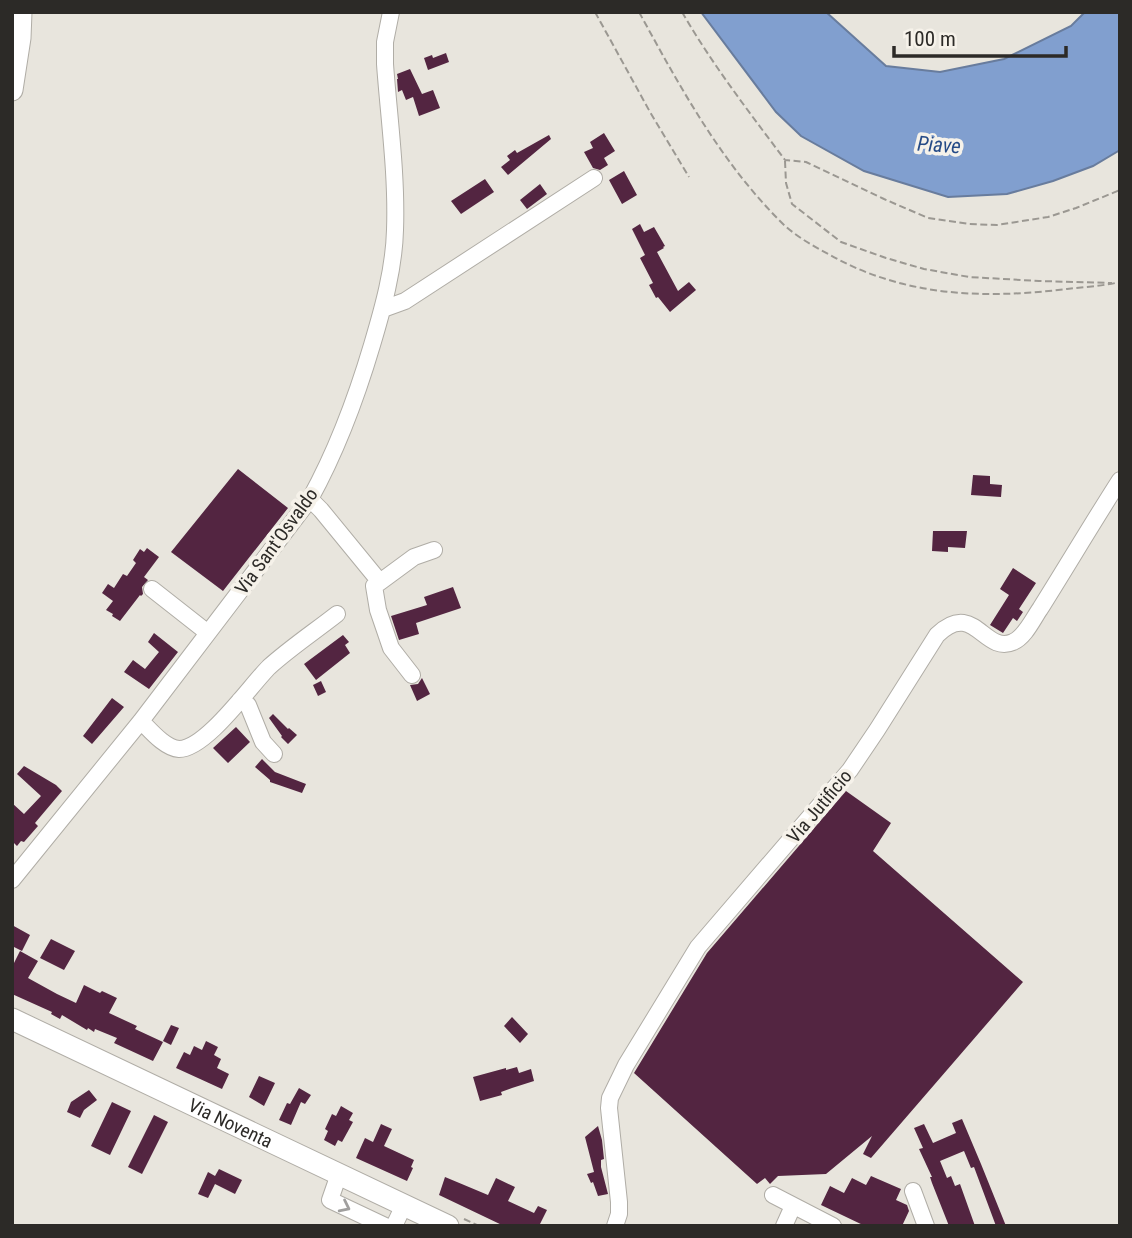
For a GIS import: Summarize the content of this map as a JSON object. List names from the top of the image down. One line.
{"streets":{"main road":["Via Noventa"],"street":["Via Sant'Osvaldo","Via Jutificio"]},"water":["Piave"],"scale_bar":"100 m"}
